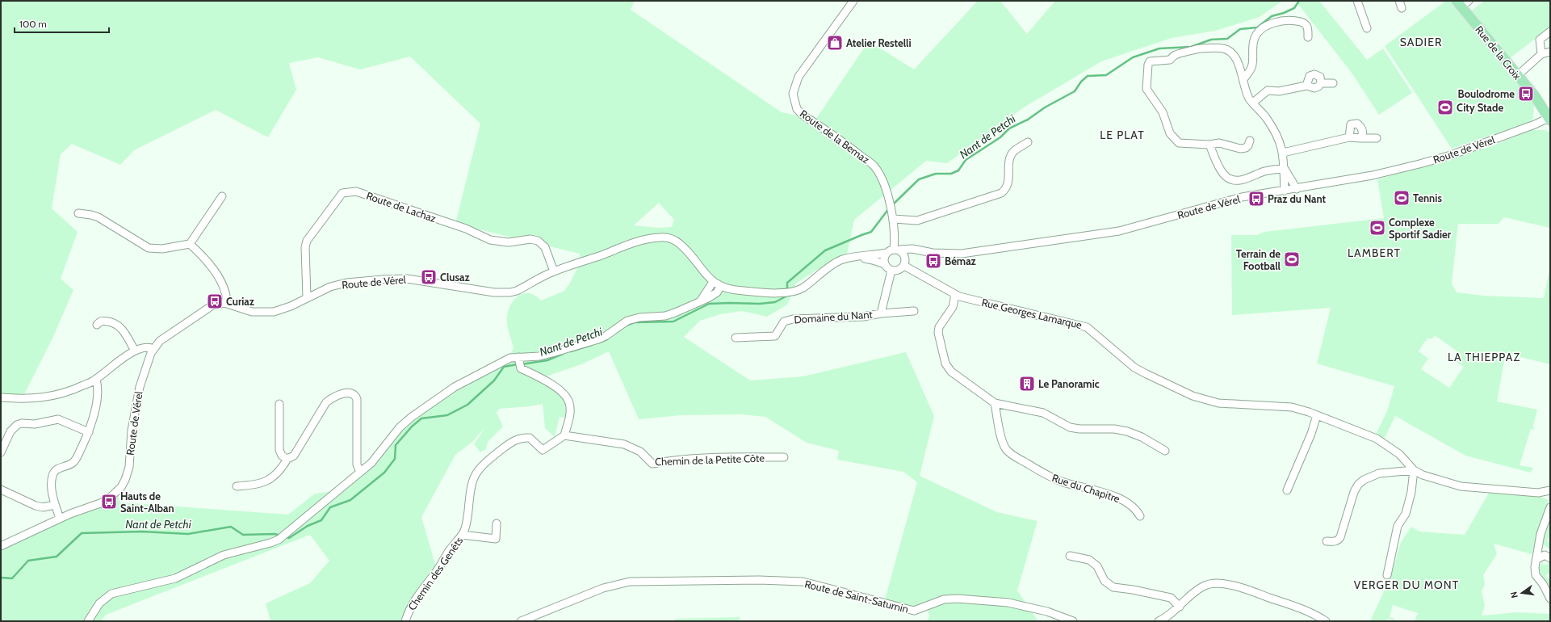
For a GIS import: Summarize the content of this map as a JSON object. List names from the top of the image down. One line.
{"streets":{"main road":["Rue de la Croix"],"street":["Route de la Bemaz","Route de Vérel","Route de Lachaz","Rue Georges Lamarque","Domaine du Nant","Chemin de la Petite Côte","Rue du Chapitre","Chemin des Genêts","Route de Saint-Saturnin"]},"crossings":[["Rue de la Croix","Route de Vérel"],["Route de la Bemaz","Route de Vérel"],["Route de la Bemaz","Rue Georges Lamarque"],["Route de la Bemaz","Domaine du Nant"],["Route de Vérel","Route de Lachaz"],["Route de Vérel","Rue Georges Lamarque"],["Route de Vérel","Domaine du Nant"],["Rue Georges Lamarque","Domaine du Nant"],["Chemin de la Petite Côte","Chemin des Genêts"]],"districts":["SADIER","LE PLAT","LAMBERT","LA THIEPPAZ","VERGER DU MONT"],"water":["Nant de Petchi"],"places":{"shop":["Atelier Restelli"],"bus stop":["Boulodrome","Praz du Nant","Bémaz","Clusaz","Curiaz","Hauts de Saint-Alban"],"sports":["City Stade","Tennis","Complexe Sportif Sadier","Terrain de Football"],"building":["Le Panoramic"]},"scale_bar":"100 m","north":"left"}
